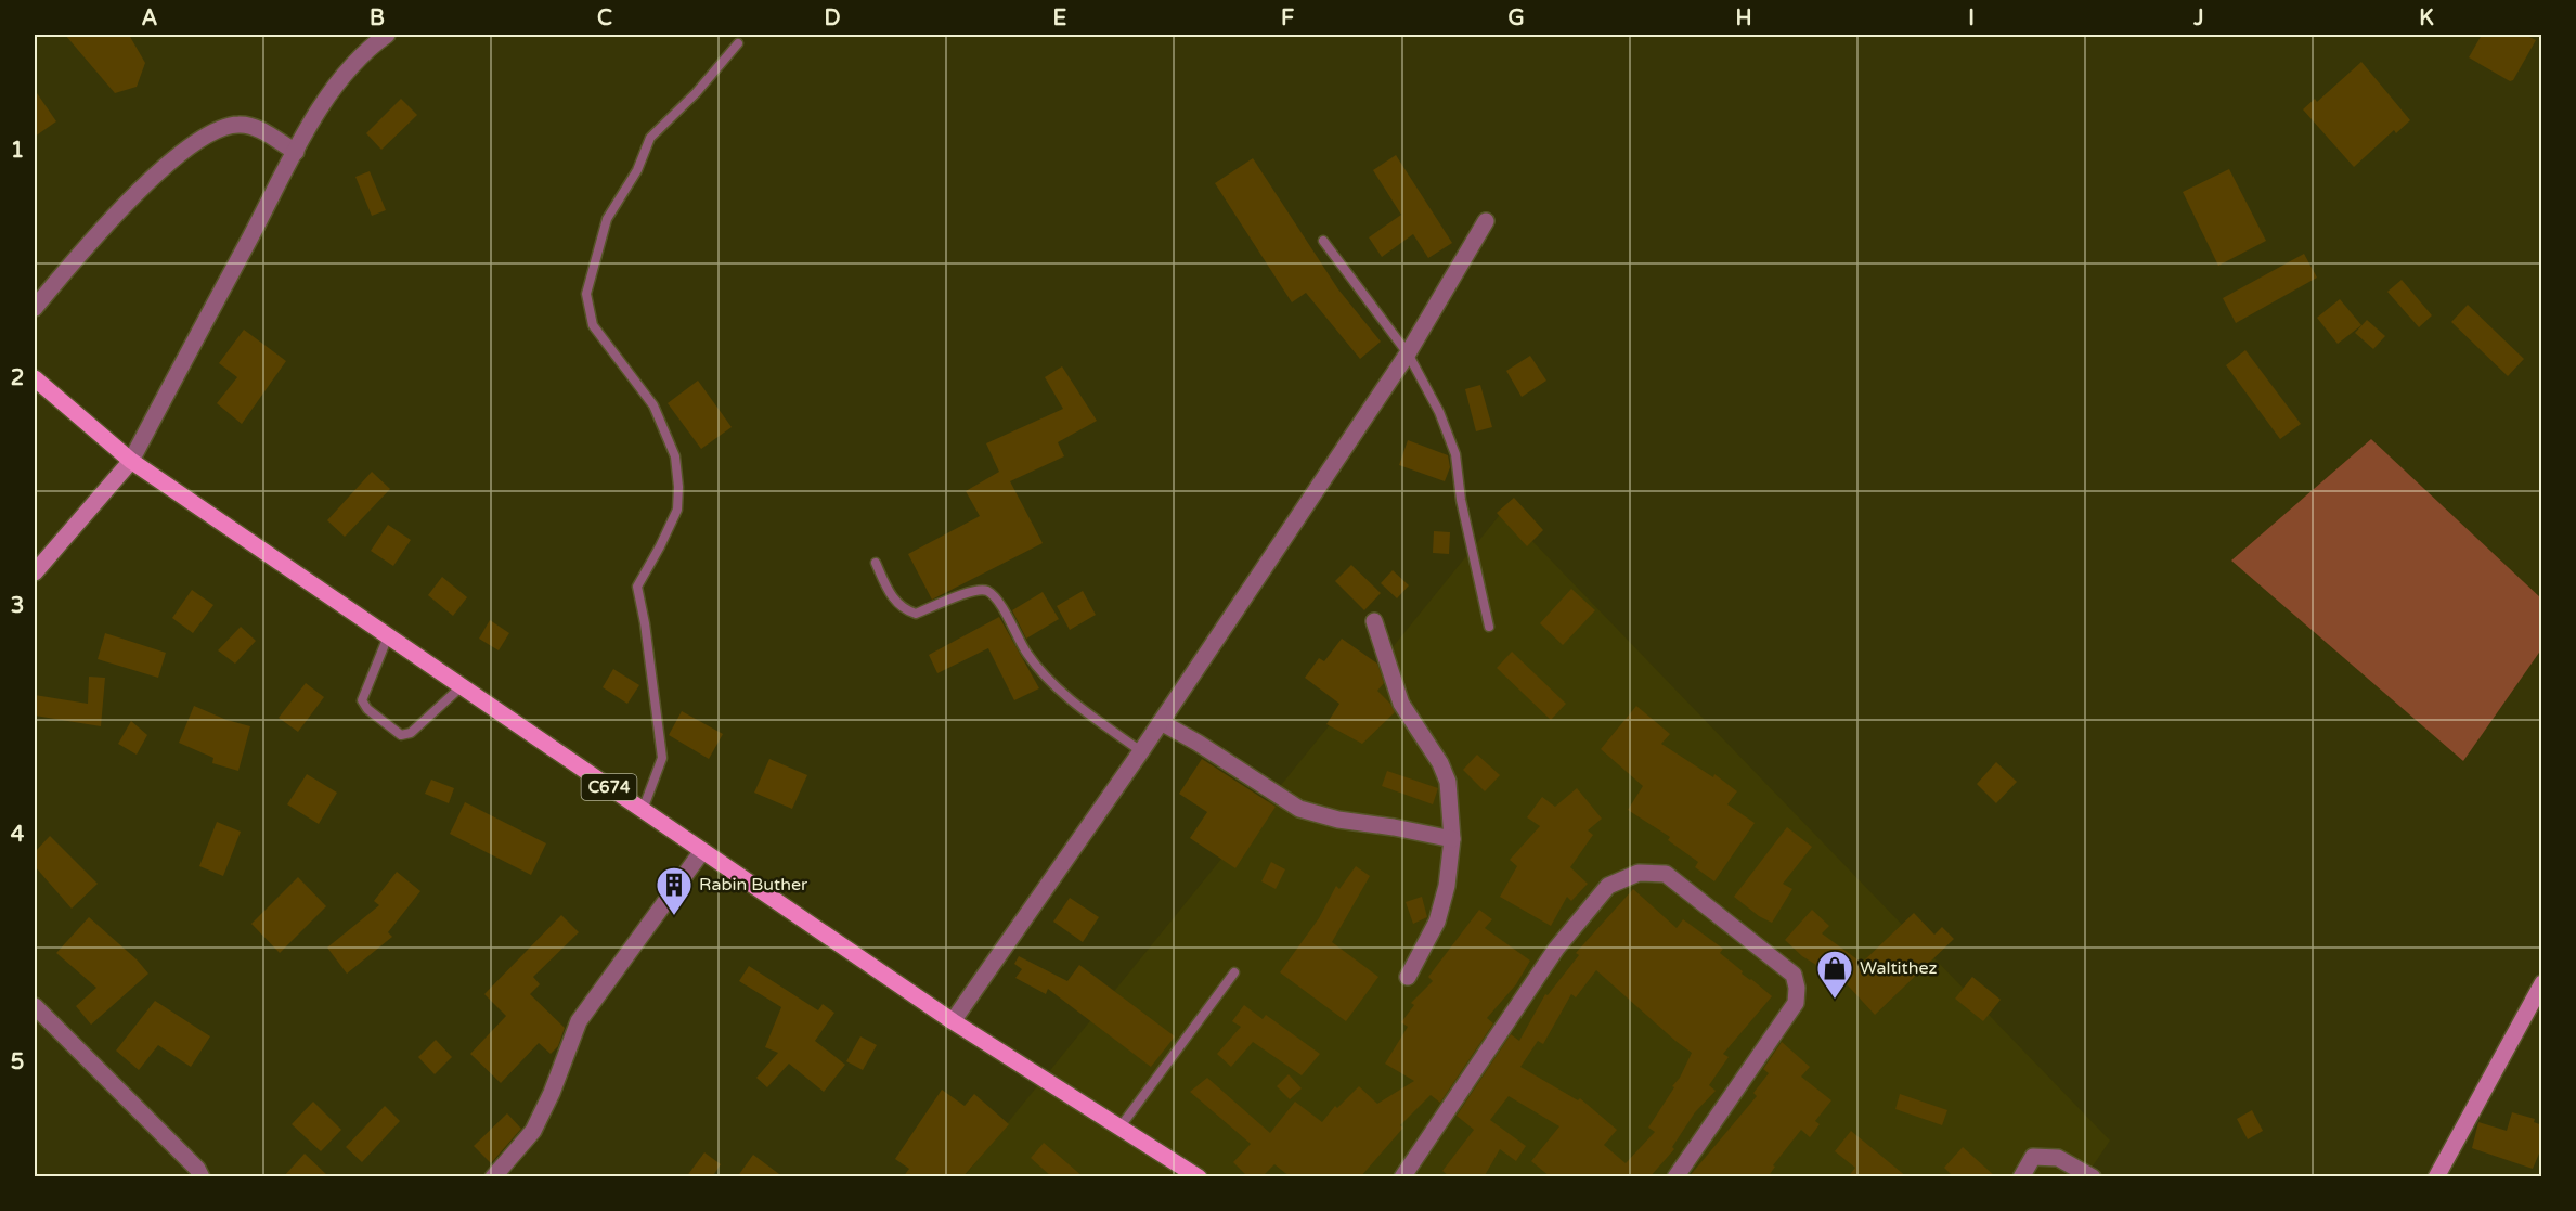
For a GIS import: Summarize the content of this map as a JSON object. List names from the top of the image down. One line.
{"streets":{"main road":["C674"]},"places":{"building":["Rabin Buther"],"shop":["Waltithez"]},"grid":{"columns":["A","B","C","D","E","F","G","H","I","J","K"],"rows":["1","2","3","4","5"]}}
